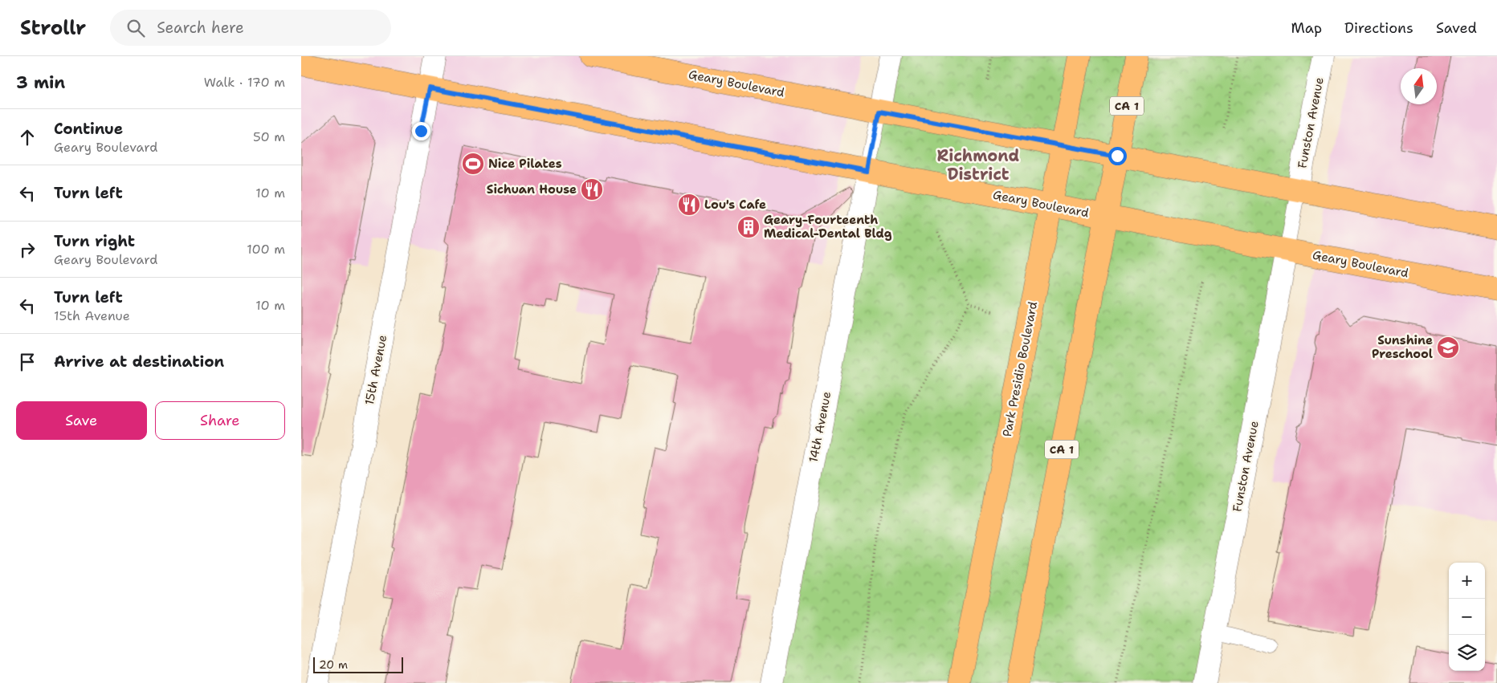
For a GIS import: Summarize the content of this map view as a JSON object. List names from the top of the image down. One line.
{"streets":{"main road":["Geary Boulevard","CA 1","Park Presidio Boulevard"],"street":["Funston Avenue","15th Avenue","14th Avenue"]},"crossings":[["Geary Boulevard","CA 1"],["Geary Boulevard","Funston Avenue"],["Geary Boulevard","Park Presidio Boulevard"],["Geary Boulevard","15th Avenue"],["Geary Boulevard","14th Avenue"]],"districts":["Richmond District"],"places":{"sports":["Nice Pilates"],"restaurant":["Sichuan House","Lou's Cafe"],"building":["Geary-Fourteenth Medical-Dental Bldg"],"school or university":["Sunshine Preschool"]},"scale_bar":"20 m","north":"top","page":{"header":"Strollr","search":"Search here","nav":["Map","Directions","Saved"],"heading":["3 min","Walk · 170 m"],"list":[["Continue","Geary Boulevard","50 m"],["Turn left","10 m"],["Turn right","Geary Boulevard","100 m"],["Turn left","15th Avenue","10 m"],"Arrive at destination"],"buttons":["Save","Share"],"map_buttons":["+","−"],"scale":"20 m"}}
